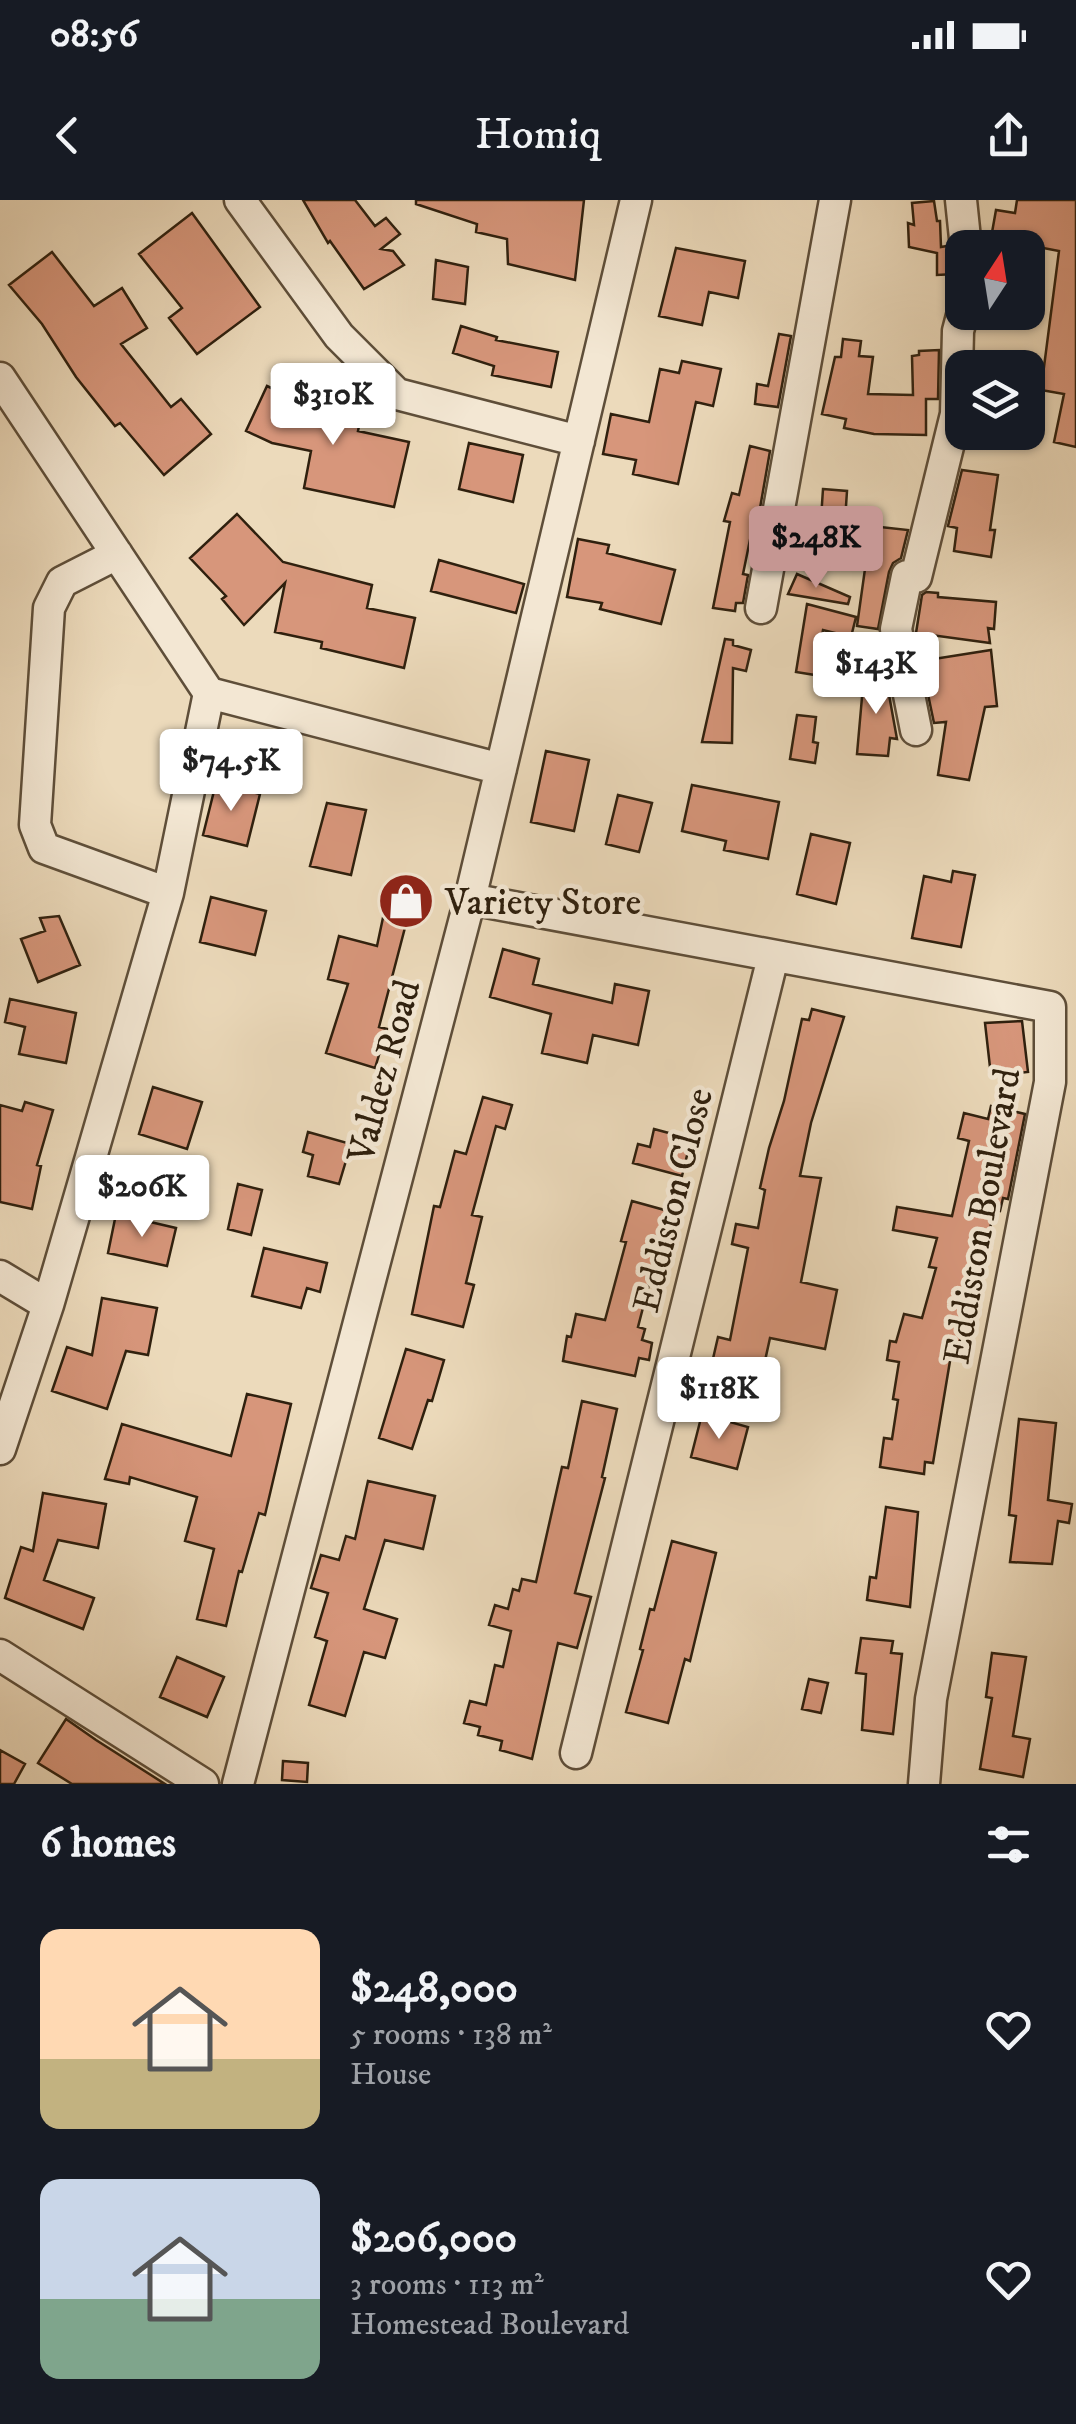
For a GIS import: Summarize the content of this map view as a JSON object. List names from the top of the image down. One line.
{"streets":{"street":["Valdez Road","Eddiston Close","Eddiston Boulevard"]},"crossings":[["Valdez Road","Eddiston Boulevard"],["Eddiston Close","Eddiston Boulevard"]],"places":{"shop":["Variety Store"]},"north":"top","page":{"status":"08:56","header":"Homiq","price":["$310K","$248K","$143K","$74.5K","$206K","$118K"],"heading":"6 homes","list":[{"name":"$248,000","note":"5 rooms · 138 m² · House"},{"name":"$206,000","note":"3 rooms · 113 m² · Homestead Boulevard"}]}}
